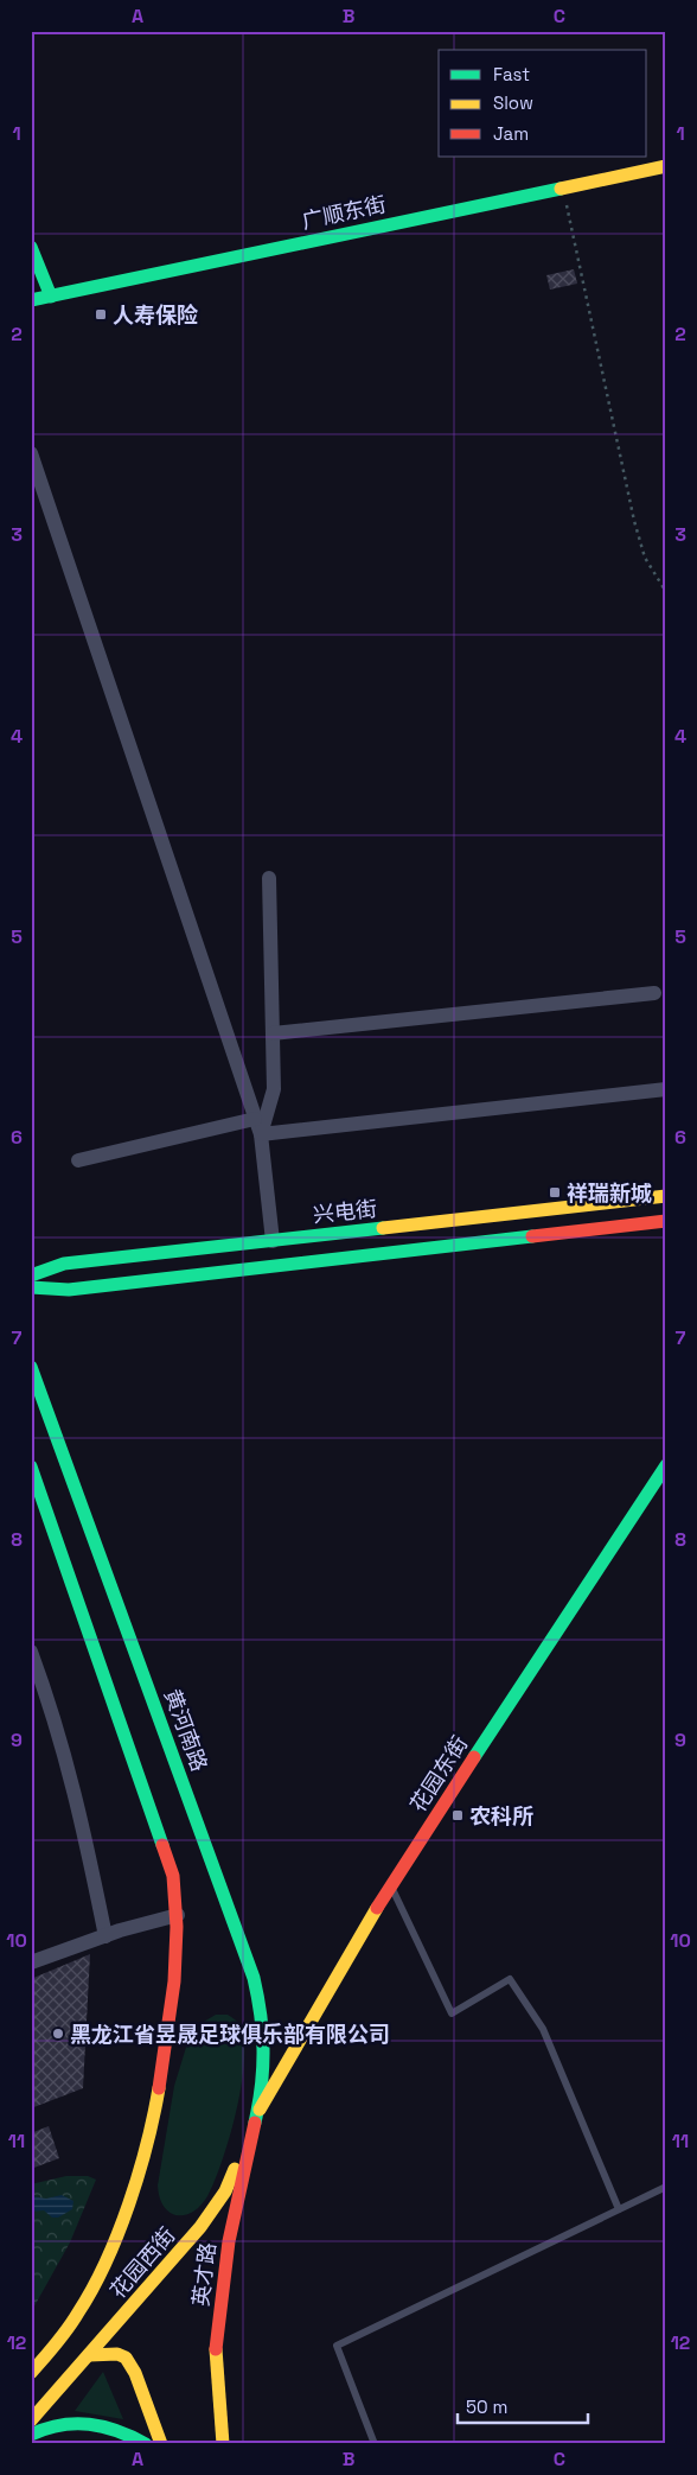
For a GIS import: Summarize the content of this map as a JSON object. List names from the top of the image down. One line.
{"streets":{"main road":["广顺东街","兴电街","黄河南路","花园东街","花园西街","英才路"]},"crossings":[["黄河南路","花园东街"],["黄河南路","花园西街"],["黄河南路","英才路"],["花园东街","花园西街"],["花园东街","英才路"],["花园西街","英才路"]],"places":{"transit":["人寿保险","祥瑞新城","农科所"],"other":["黑龙江省昱晟足球俱乐部有限公司"]},"legend":["Fast","Slow","Jam"],"scale_bar":"50 m","grid":{"columns":["A","B","C"],"rows":["1","2","3","4","5","6","7","8","9","10","11","12"]}}
